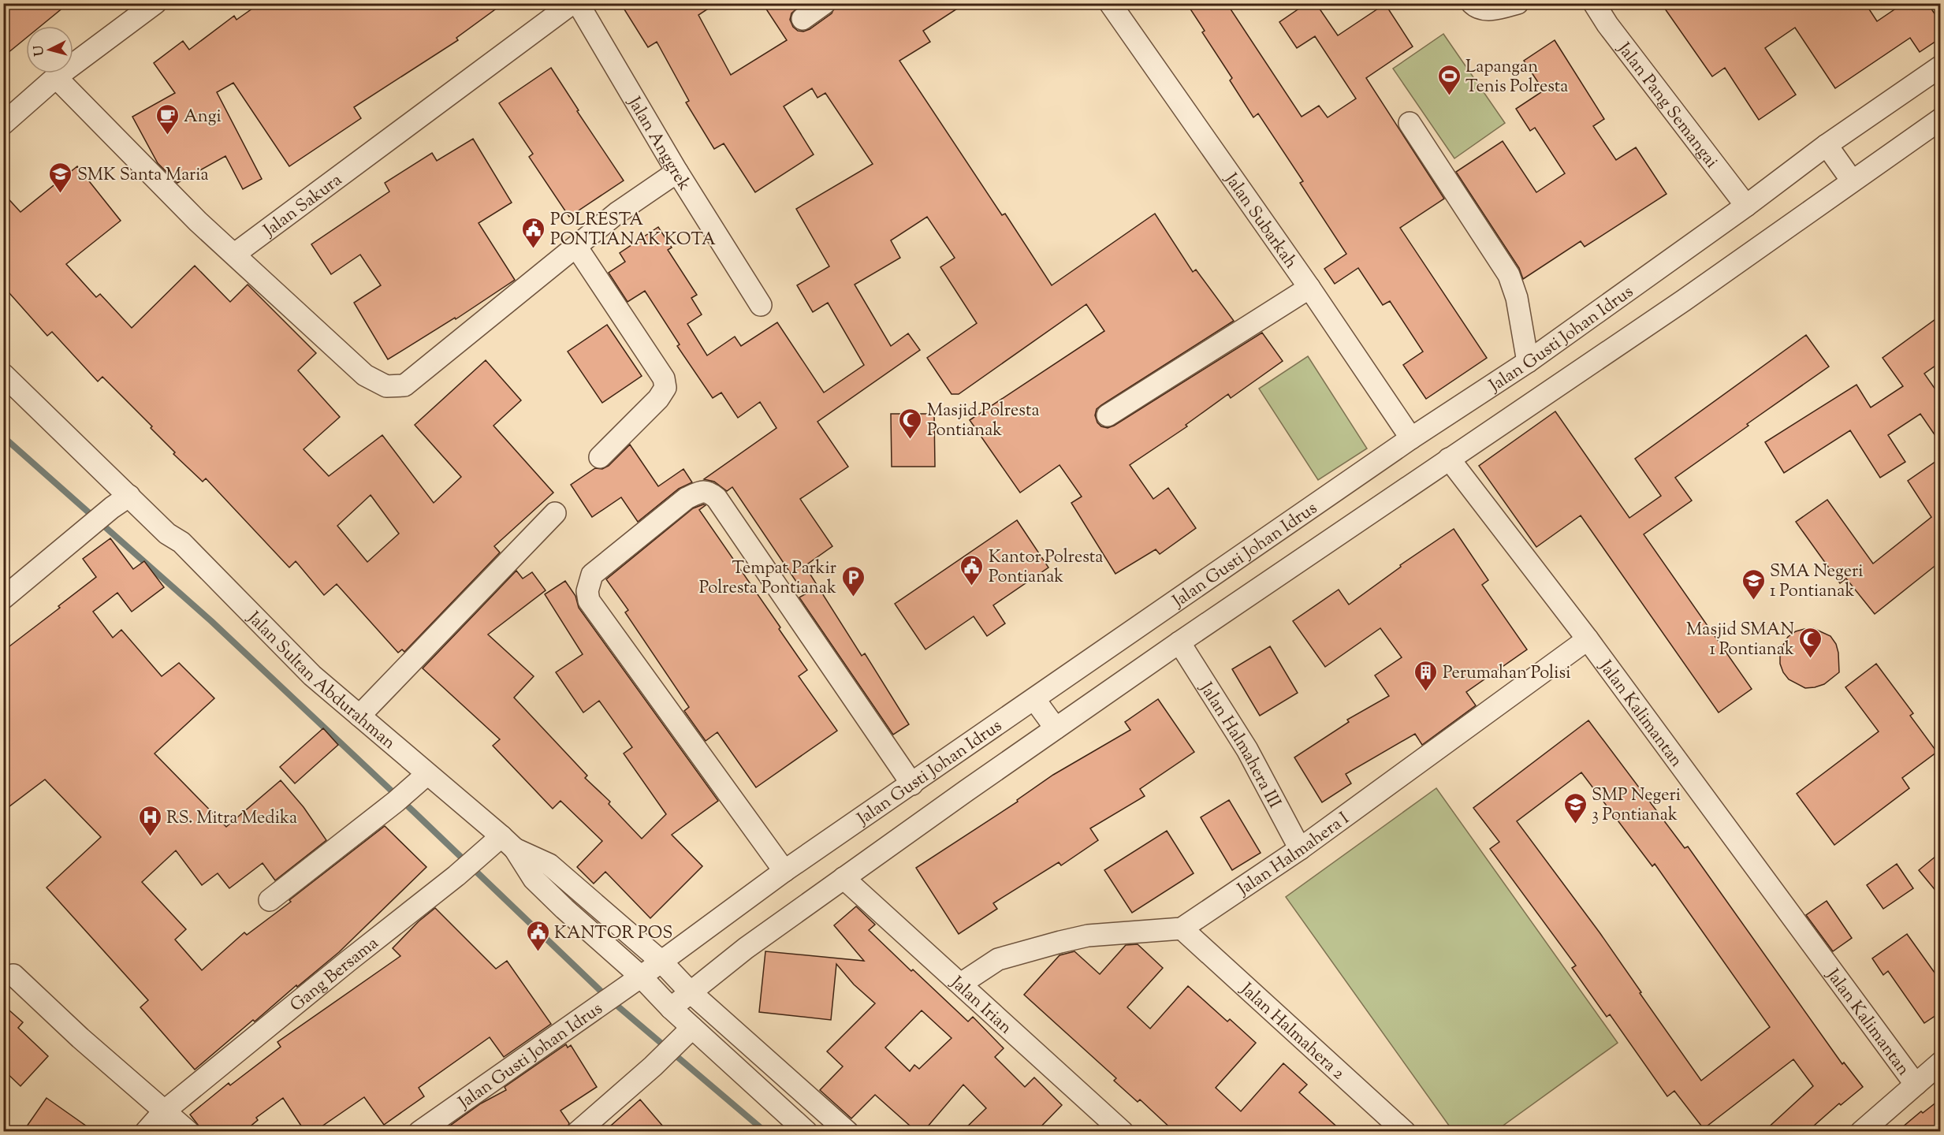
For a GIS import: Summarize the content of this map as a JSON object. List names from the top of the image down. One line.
{"streets":{"street":["Jalan Pang Semangai","Jalan Anggrek","Jalan Sakura","Jalan Subarkah","Jalan Gusti Johan Idrus","Jalan Sultan Abdurahman","Jalan Kalimantan","Jalan Halmahera III","Jalan Halmahera I","Gang Bersama","Jalan Irian","Jalan Halmahera 2"]},"crossings":[["Jalan Pang Semangai","Jalan Gusti Johan Idrus"],["Jalan Subarkah","Jalan Gusti Johan Idrus"],["Jalan Gusti Johan Idrus","Jalan Sultan Abdurahman"],["Jalan Gusti Johan Idrus","Jalan Kalimantan"],["Jalan Gusti Johan Idrus","Jalan Halmahera III"],["Jalan Gusti Johan Idrus","Jalan Irian"],["Jalan Sultan Abdurahman","Gang Bersama"],["Jalan Kalimantan","Jalan Halmahera I"],["Jalan Halmahera III","Jalan Halmahera I"],["Jalan Halmahera I","Jalan Irian"],["Jalan Halmahera I","Jalan Halmahera 2"]],"places":{"sports":["Lapangan Tenis Polresta"],"cafe":["Angi"],"school or university":["SMK Santa Maria","SMA Negeri 1 Pontianak","SMP Negeri 3 Pontianak"],"public building":["POLRESTA PONTIANAK KOTA","Kantor Polresta Pontianak","KANTOR POS"],"mosque":["Masjid Polresta Pontianak","Masjid SMAN 1 Pontianak"],"parking":["Tempat Parkir Polresta Pontianak"],"building":["Perumahan Polisi"],"hospital":["RS. Mitra Medika"]},"north":"left"}
